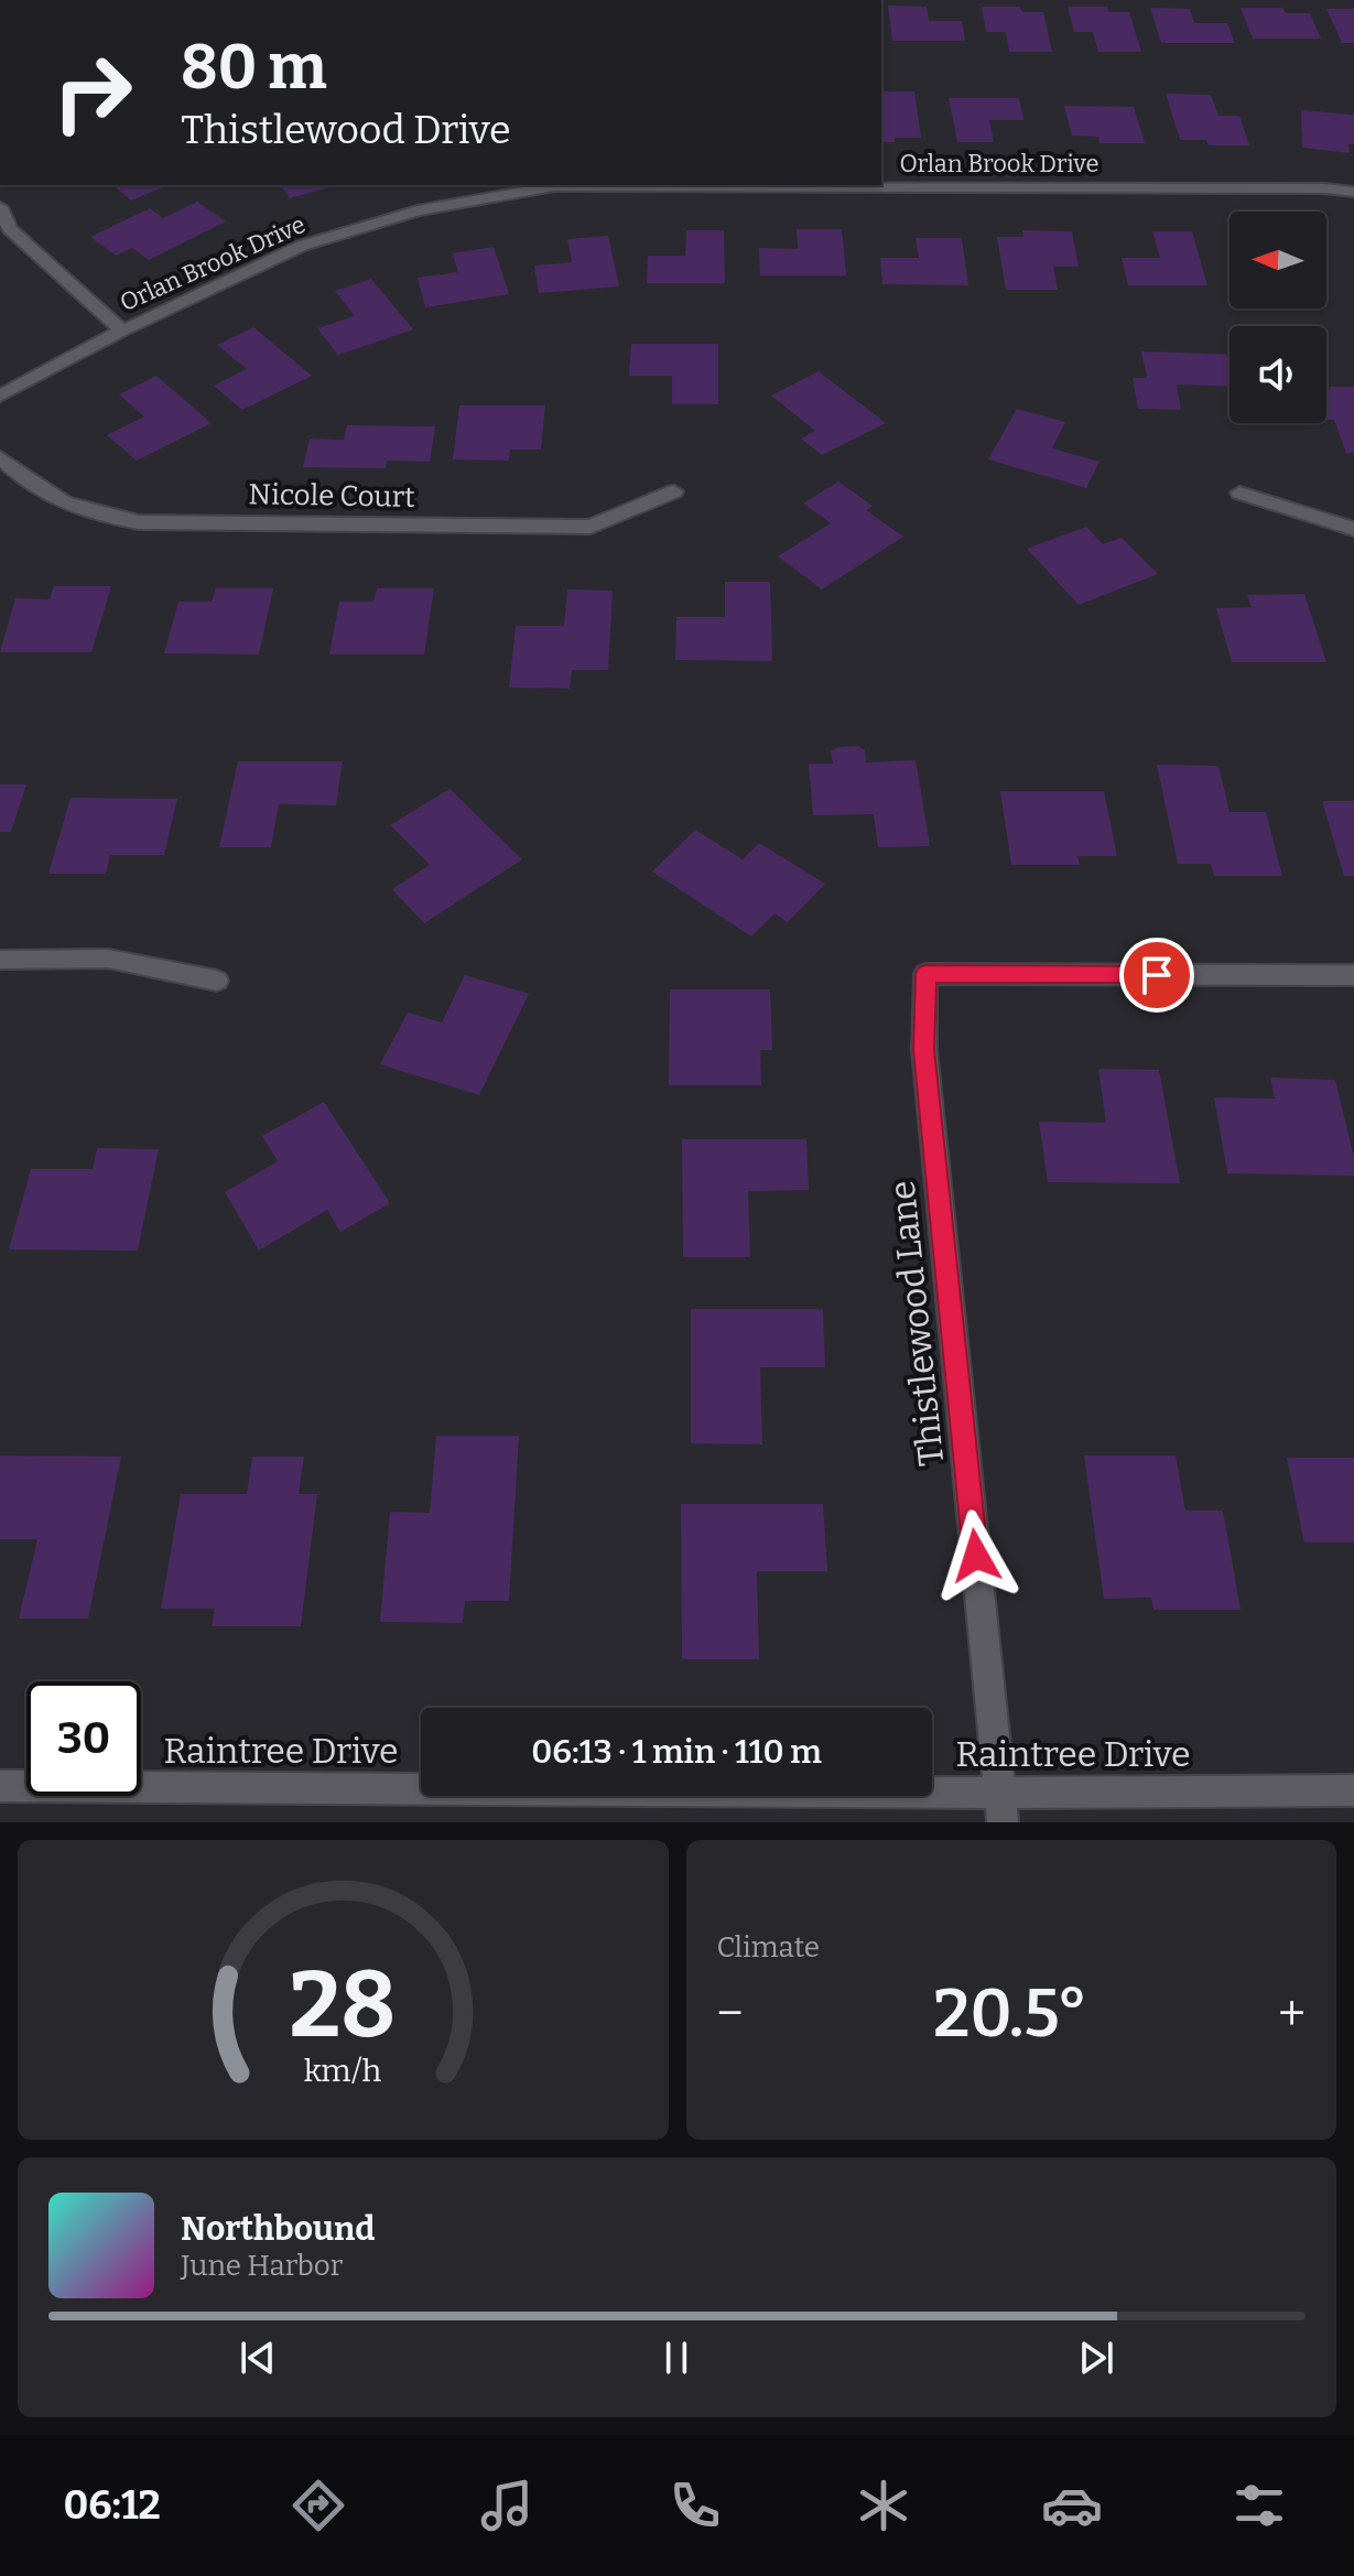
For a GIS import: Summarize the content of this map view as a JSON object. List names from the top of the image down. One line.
{"streets":{"street":["Orlan Brook Drive","Nicole Court","Thistlewood Lane","Raintree Drive"]},"crossings":[["Thistlewood Lane","Raintree Drive"]],"north":"left","page":{"turn":["80 m","Thistlewood Drive"],"limit":"30","trip":"06:13 · 1 min · 110 m","tile":"Climate","heat":["−","20.5°","+"],"song":["Northbound","June Harbor"],"tabs":"06:12","gauge":["28","km/h"]}}
